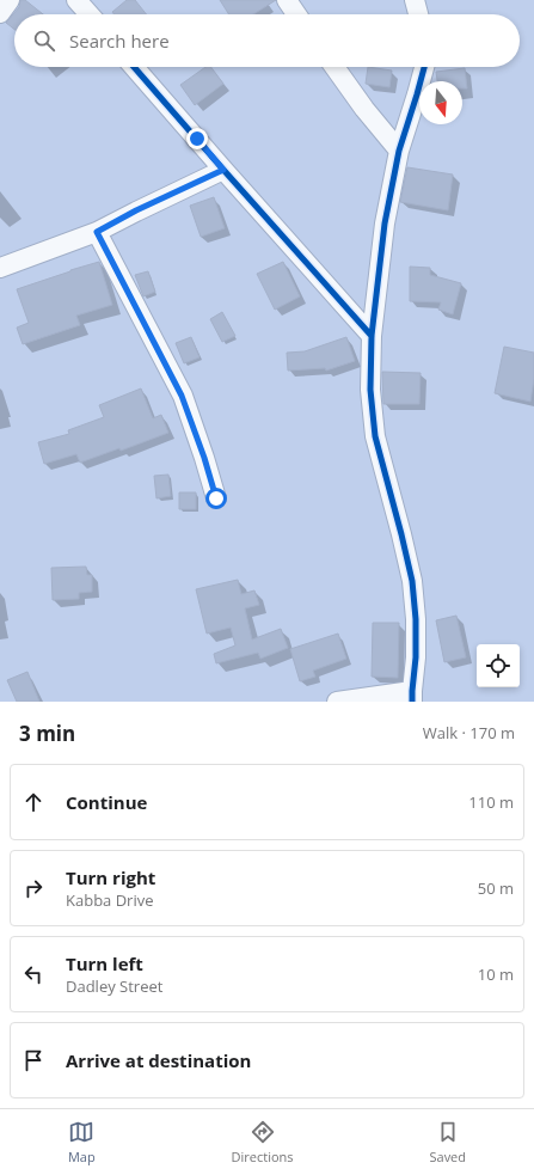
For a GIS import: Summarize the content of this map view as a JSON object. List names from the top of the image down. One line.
{"north":"bottom","page":{"search":"Search here","heading":["3 min","Walk · 170 m"],"list":[["Continue","110 m"],["Turn right","Kabba Drive","50 m"],["Turn left","Dadley Street","10 m"],"Arrive at destination"],"nav":["Map","Directions","Saved"]}}
